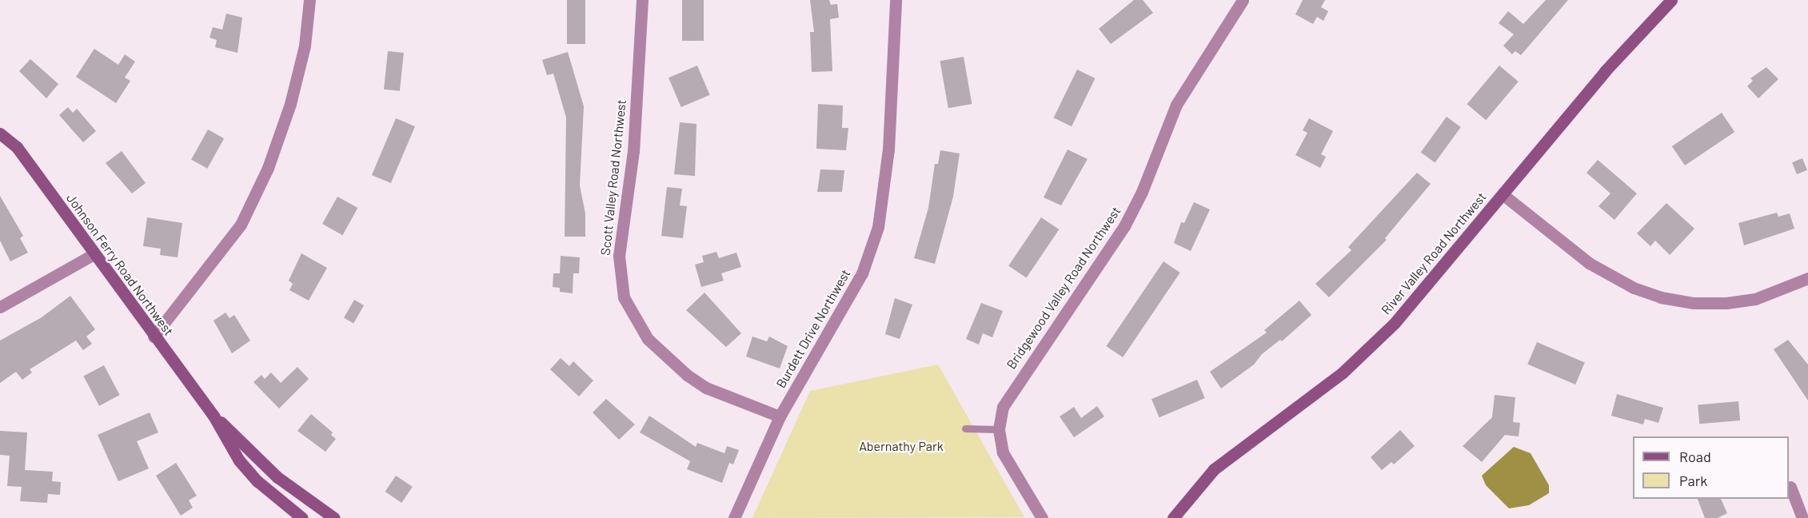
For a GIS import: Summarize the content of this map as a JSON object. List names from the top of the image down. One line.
{"streets":{"street":["Scott Valley Road Northwest","River Valley Road Northwest","Johnson Ferry Road Northwest","Bridgewood Valley Road Northwest","Burdett Drive Northwest"]},"crossings":[["Scott Valley Road Northwest","Burdett Drive Northwest"]],"parks":["Abernathy Park"],"legend":["Road","Park"]}
